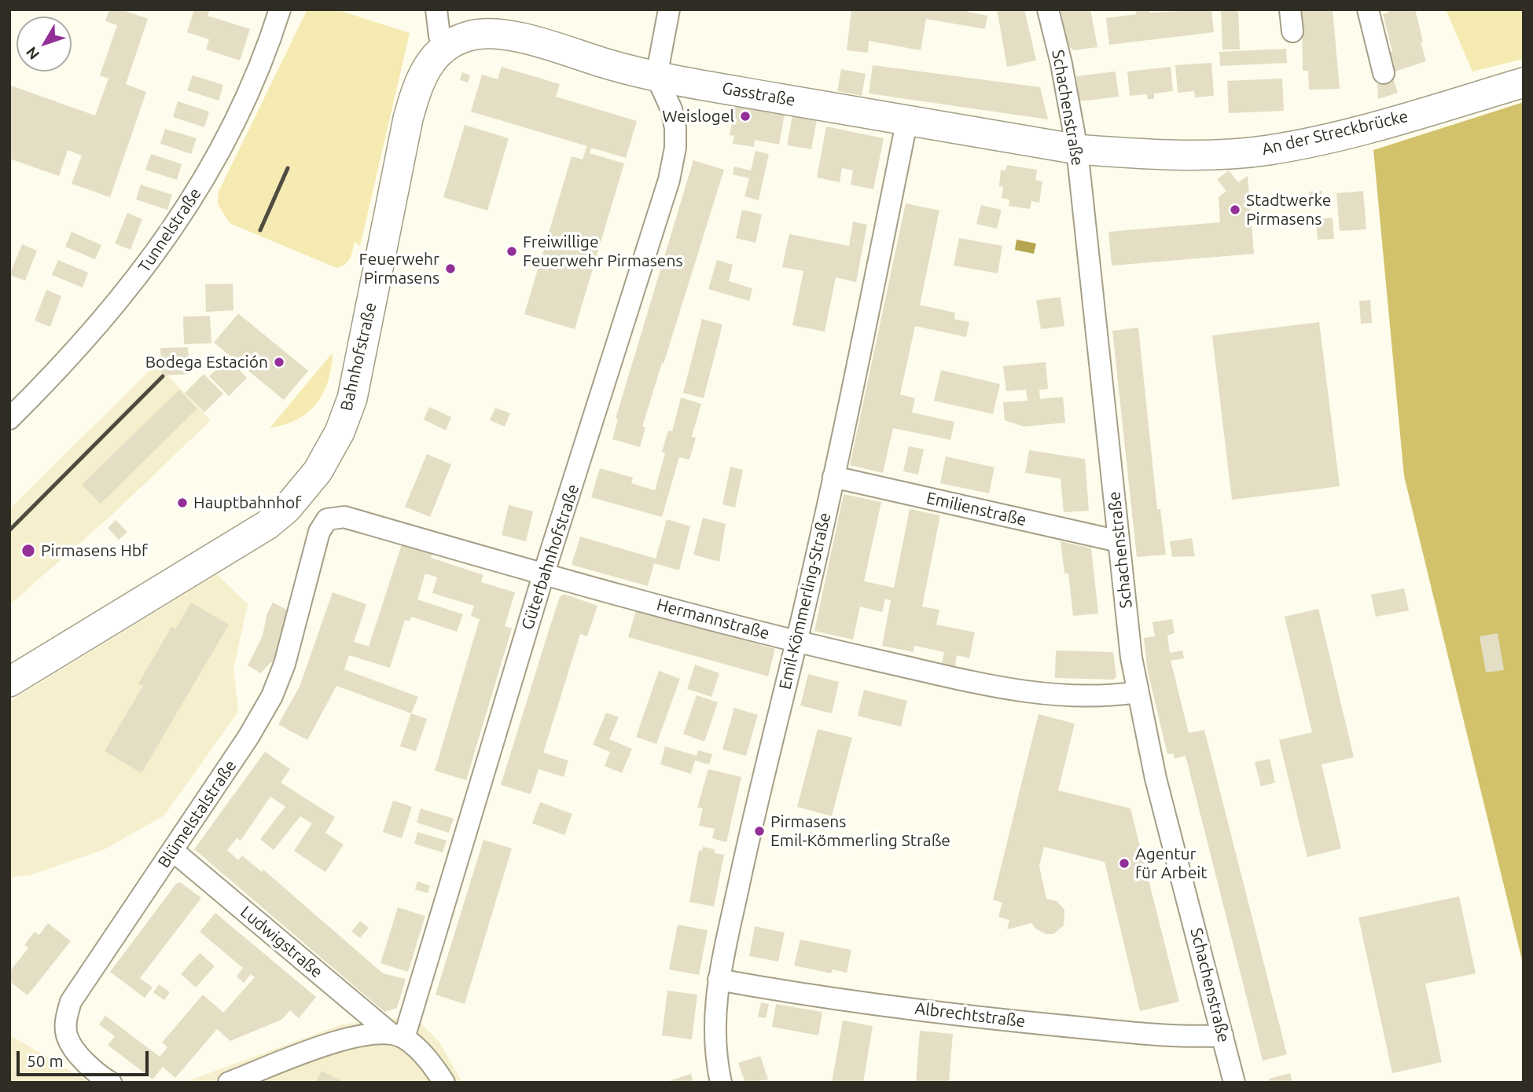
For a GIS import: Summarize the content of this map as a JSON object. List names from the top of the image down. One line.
{"streets":{"street":["Gasstraße","Schachenstraße","An der Streckbrücke","Tunnelstraße","Bahnhofstraße","Emilienstraße","Güterbahnhofstraße","Emil-Kömmerling-Straße","Hermannstraße","Blümelstalstraße","Ludwigstraße","Albrechtstraße"]},"crossings":[["Gasstraße","Schachenstraße"],["Gasstraße","An der Streckbrücke"],["Gasstraße","Bahnhofstraße"],["Gasstraße","Güterbahnhofstraße"],["Gasstraße","Emil-Kömmerling-Straße"],["Schachenstraße","An der Streckbrücke"],["Schachenstraße","Emilienstraße"],["Schachenstraße","Hermannstraße"],["Schachenstraße","Albrechtstraße"],["Emilienstraße","Emil-Kömmerling-Straße"],["Güterbahnhofstraße","Hermannstraße"],["Güterbahnhofstraße","Ludwigstraße"],["Emil-Kömmerling-Straße","Hermannstraße"],["Emil-Kömmerling-Straße","Albrechtstraße"],["Hermannstraße","Blümelstalstraße"],["Blümelstalstraße","Ludwigstraße"]],"places":["Weislogel","Stadtwerke Pirmasens","Freiwillige Feuerwehr Pirmasens","Feuerwehr Pirmasens","Bodega Estación","Hauptbahnhof","Pirmasens Hbf","Pirmasens Emil-Kömmerling Straße","Agentur für Arbeit"],"scale_bar":"50 m","north":"bottom left"}
